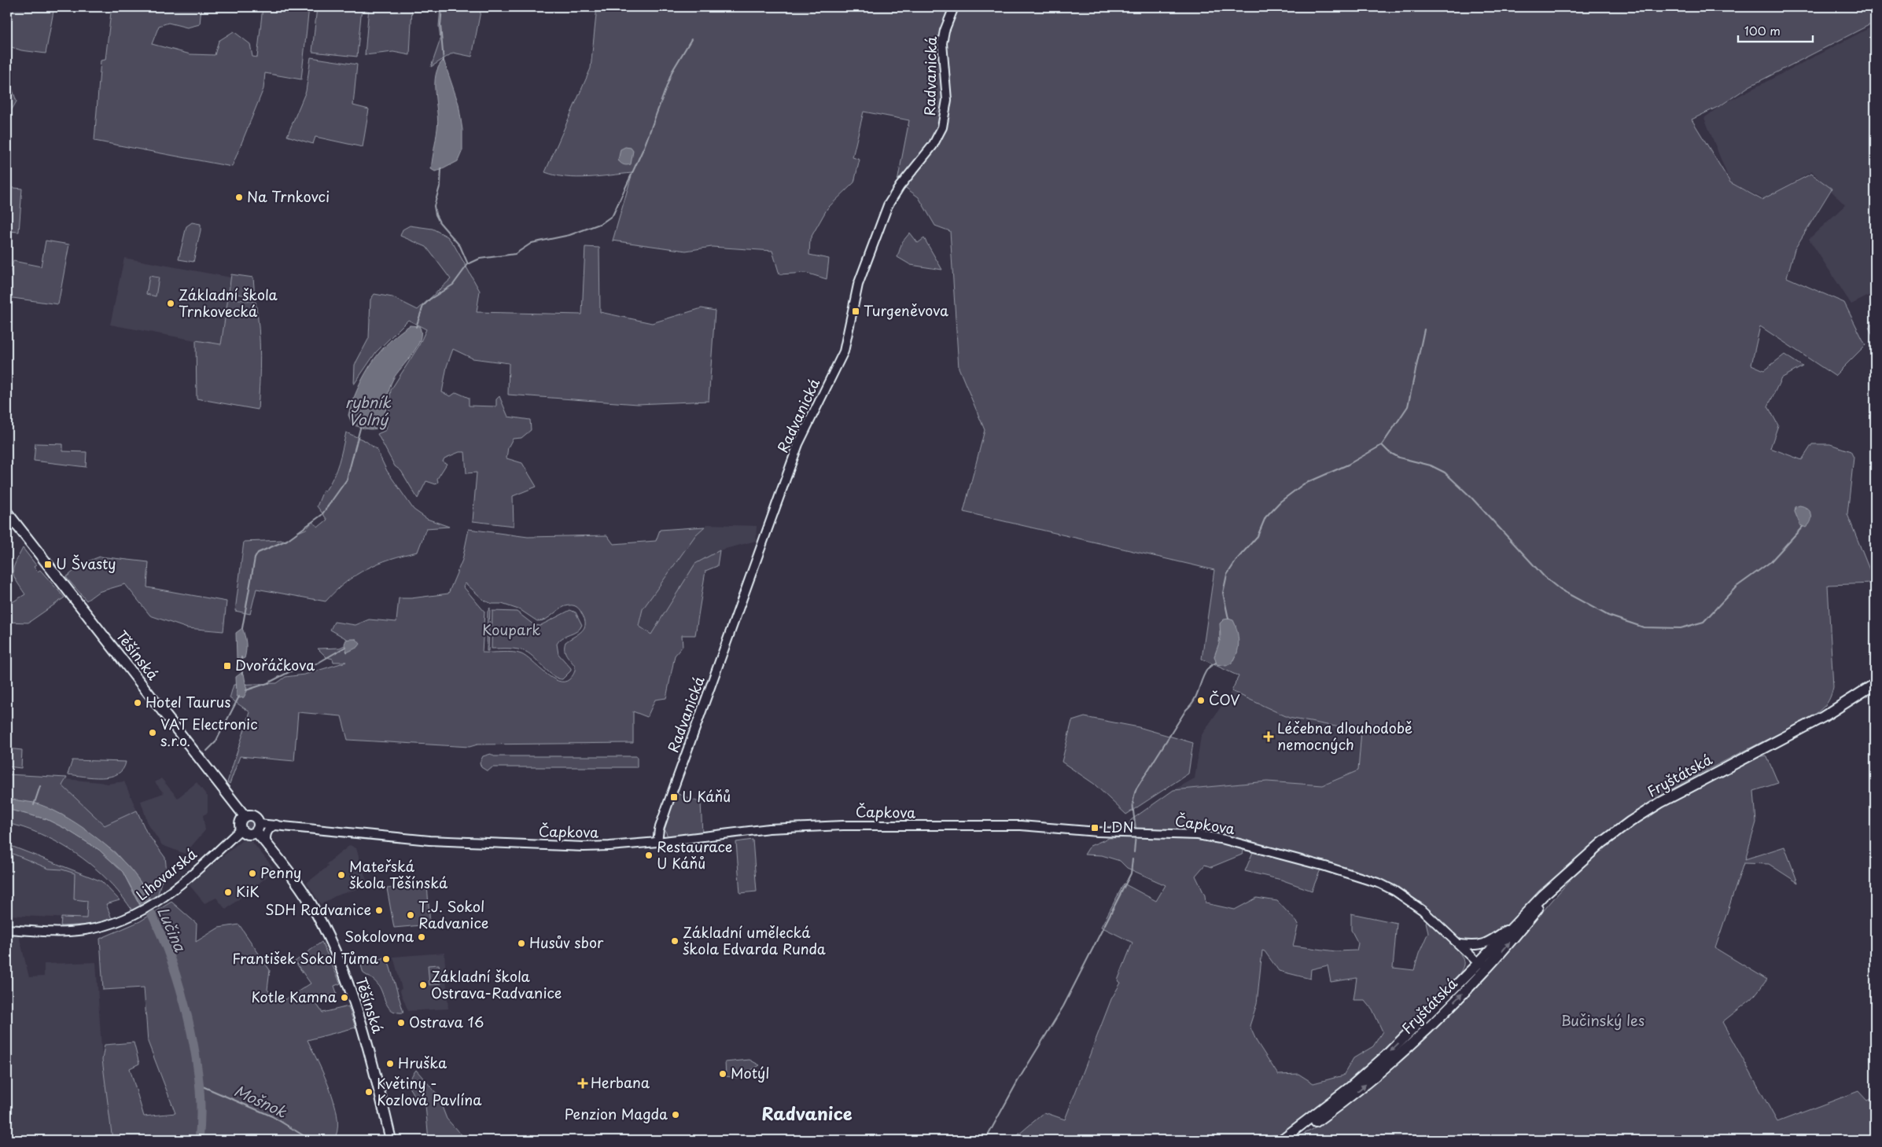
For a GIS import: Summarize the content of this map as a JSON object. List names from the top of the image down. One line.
{"streets":{"main road":["Těšínská","Fryštátská"],"street":["Radvanická","Čapkova","Lihovarská"]},"crossings":[["Radvanická","Čapkova"],["Těšínská","Čapkova"],["Těšínská","Lihovarská"],["Fryštátská","Čapkova"],["Čapkova","Lihovarská"]],"districts":["Radvanice"],"water":["rybník Volný","Lučina","Mošnok"],"parks":["Koupark","Bučinský les"],"places":{"other":["Na Trnkovci","Základní škola Trnkovecká","ČOV","Hotel Taurus","VAT Electronic s.r.o.","Restaurace U Káňů","Penny","Mateřská škola Těšínská","KiK","SDH Radvanice","T.J. Sokol Radvanice","Sokolovna","Základní umělecká škola Edvarda Runda","Husův sbor","František Sokol Tůma","Základní škola Ostrava-Radvanice","Kotle Kamna","Ostrava 16","Hruška","Motýl","Květiny - Kozlová Pavlína","Penzion Magda"],"transit":["Turgeněvova","U Švasty","Dvořáčkova","U Káňů","LDN"],"health":["Léčebna dlouhodobě nemocných","Herbana"]},"scale_bar":"100 m"}
